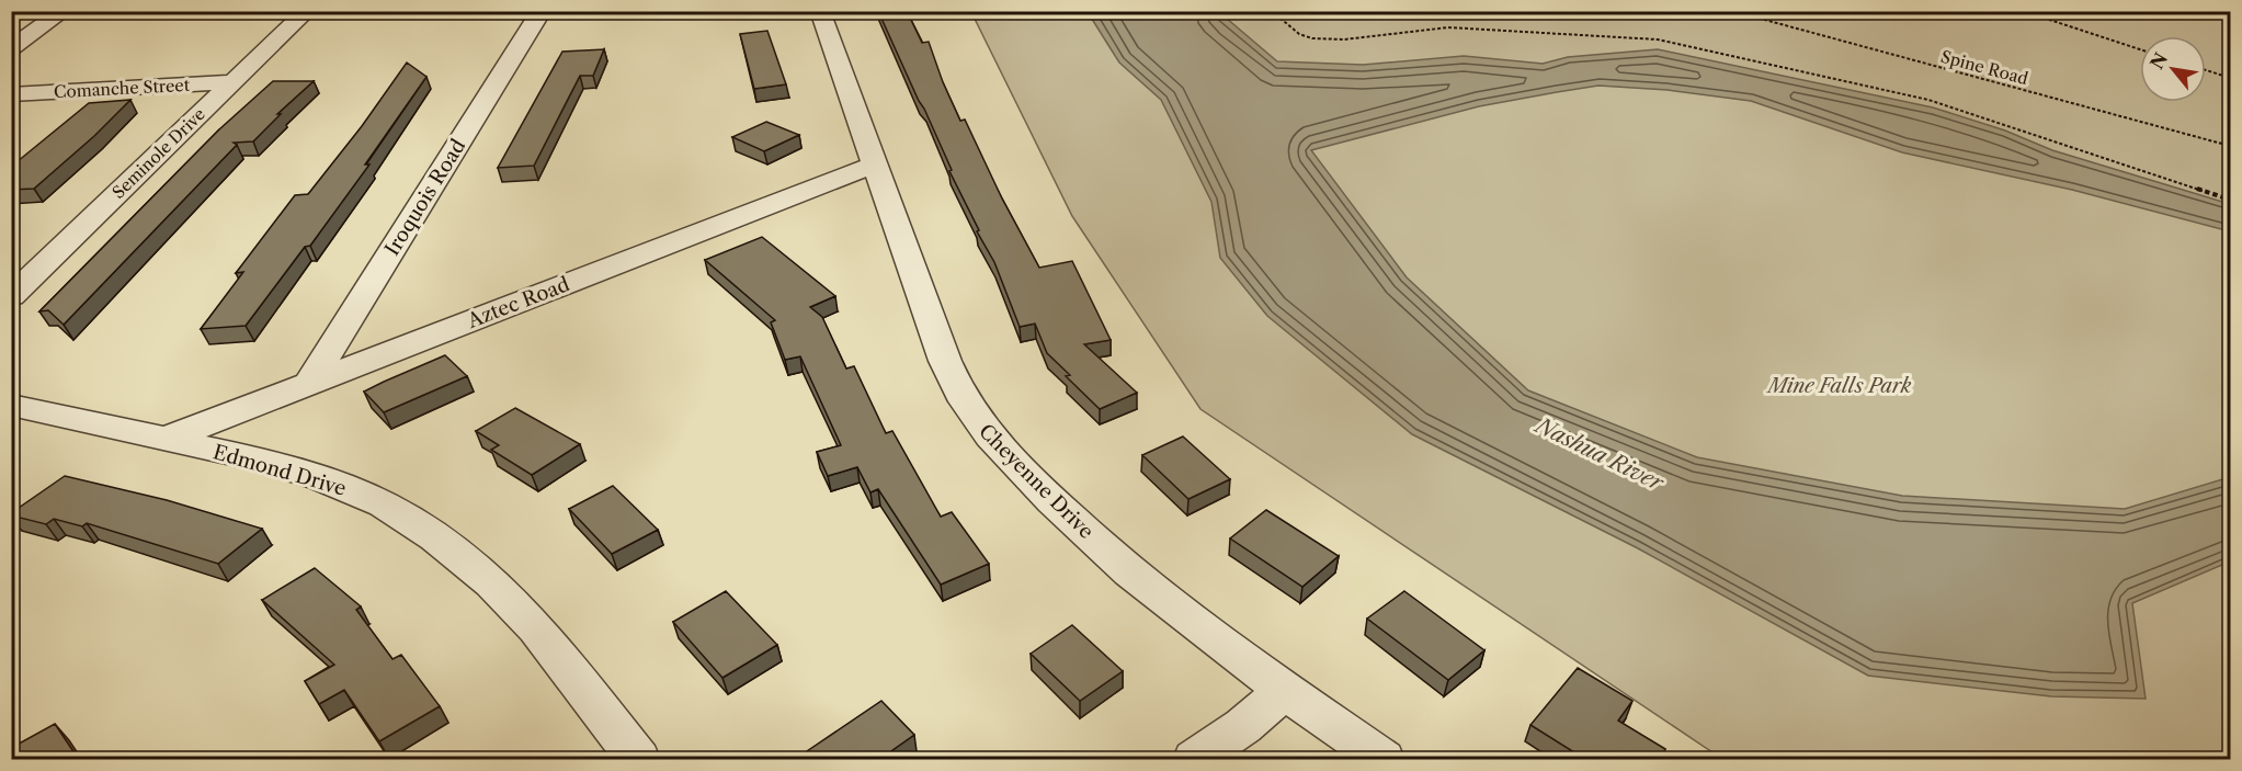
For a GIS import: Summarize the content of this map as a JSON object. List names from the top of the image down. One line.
{"streets":{"street":["Comanche Street","Seminole Drive","Iroquois Road","Aztec Road","Edmond Drive","Cheyenne Drive"],"path":["Spine Road"]},"crossings":[["Comanche Street","Seminole Drive"],["Iroquois Road","Aztec Road"],["Aztec Road","Edmond Drive"],["Aztec Road","Cheyenne Drive"]],"water":["Nashua River"],"parks":["Mine Falls Park"],"north":"top left"}
